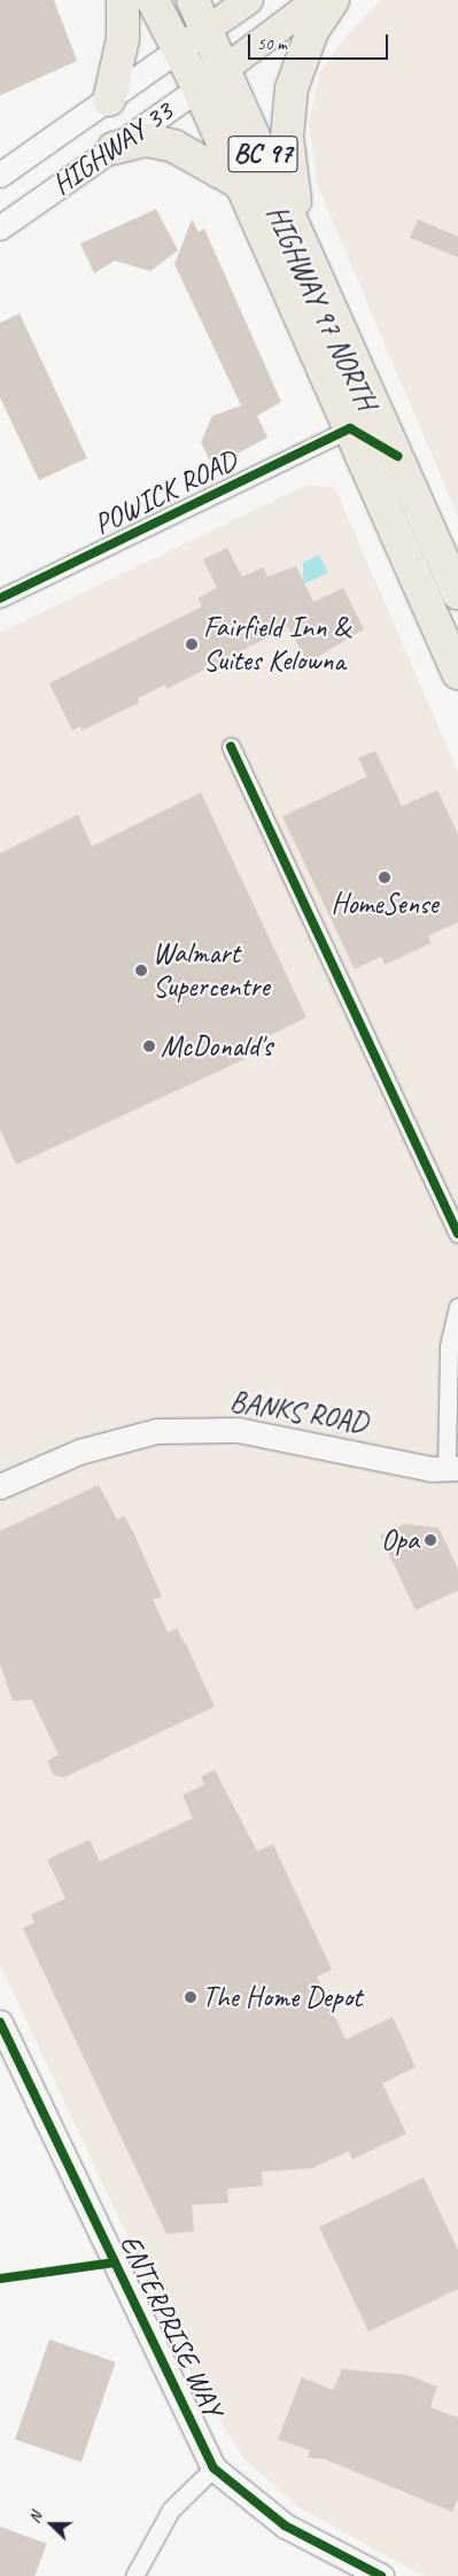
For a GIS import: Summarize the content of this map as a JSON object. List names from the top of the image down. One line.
{"streets":{"highway":["BC 97","HIGHWAY 97 NORTH"],"main road":["HIGHWAY 33"],"street":["POWICK ROAD","BANKS ROAD","ENTERPRISE WAY"]},"crossings":[["HIGHWAY 33","HIGHWAY 97 NORTH"],["HIGHWAY 97 NORTH","POWICK ROAD"]],"places":["Fairfield Inn & Suites Kelowna","HomeSense","Walmart Supercentre","McDonald's","Opa","The Home Depot"],"scale_bar":"50 m","north":"left"}
